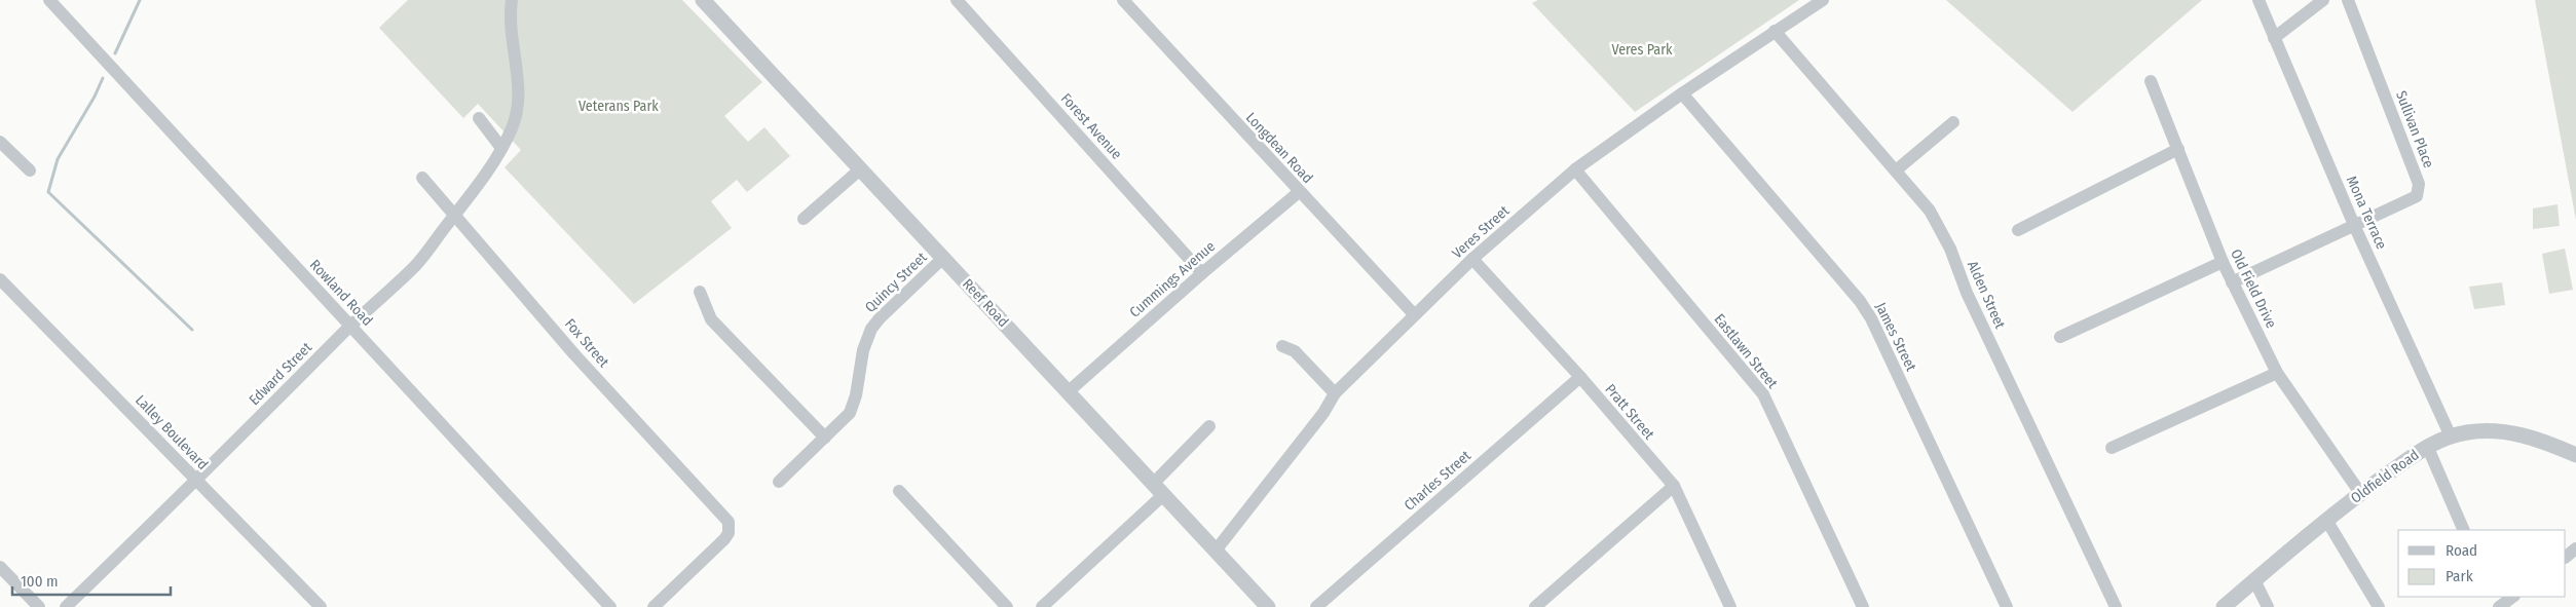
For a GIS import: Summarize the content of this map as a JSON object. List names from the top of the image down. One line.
{"streets":{"street":["Forest Avenue","Sullivan Place","Longdean Road","Mona Terrace","Veres Street","Cummings Avenue","Quincy Street","Old Field Drive","Rowland Road","Alden Street","Reef Road","James Street","Fox Street","Eastlawn Street","Edward Street","Pratt Street","Lalley Boulevard","Oldfield Road","Charles Street"]},"crossings":[["Forest Avenue","Cummings Avenue"],["Sullivan Place","Mona Terrace"],["Sullivan Place","Old Field Drive"],["Longdean Road","Veres Street"],["Longdean Road","Cummings Avenue"],["Mona Terrace","Oldfield Road"],["Veres Street","Alden Street"],["Veres Street","Reef Road"],["Veres Street","James Street"],["Veres Street","Eastlawn Street"],["Veres Street","Pratt Street"],["Cummings Avenue","Reef Road"],["Quincy Street","Reef Road"],["Old Field Drive","Oldfield Road"],["Rowland Road","Edward Street"],["Fox Street","Edward Street"],["Edward Street","Lalley Boulevard"],["Pratt Street","Charles Street"]],"parks":["Veres Park","Veterans Park"],"legend":["Road","Park"],"scale_bar":"100 m"}
